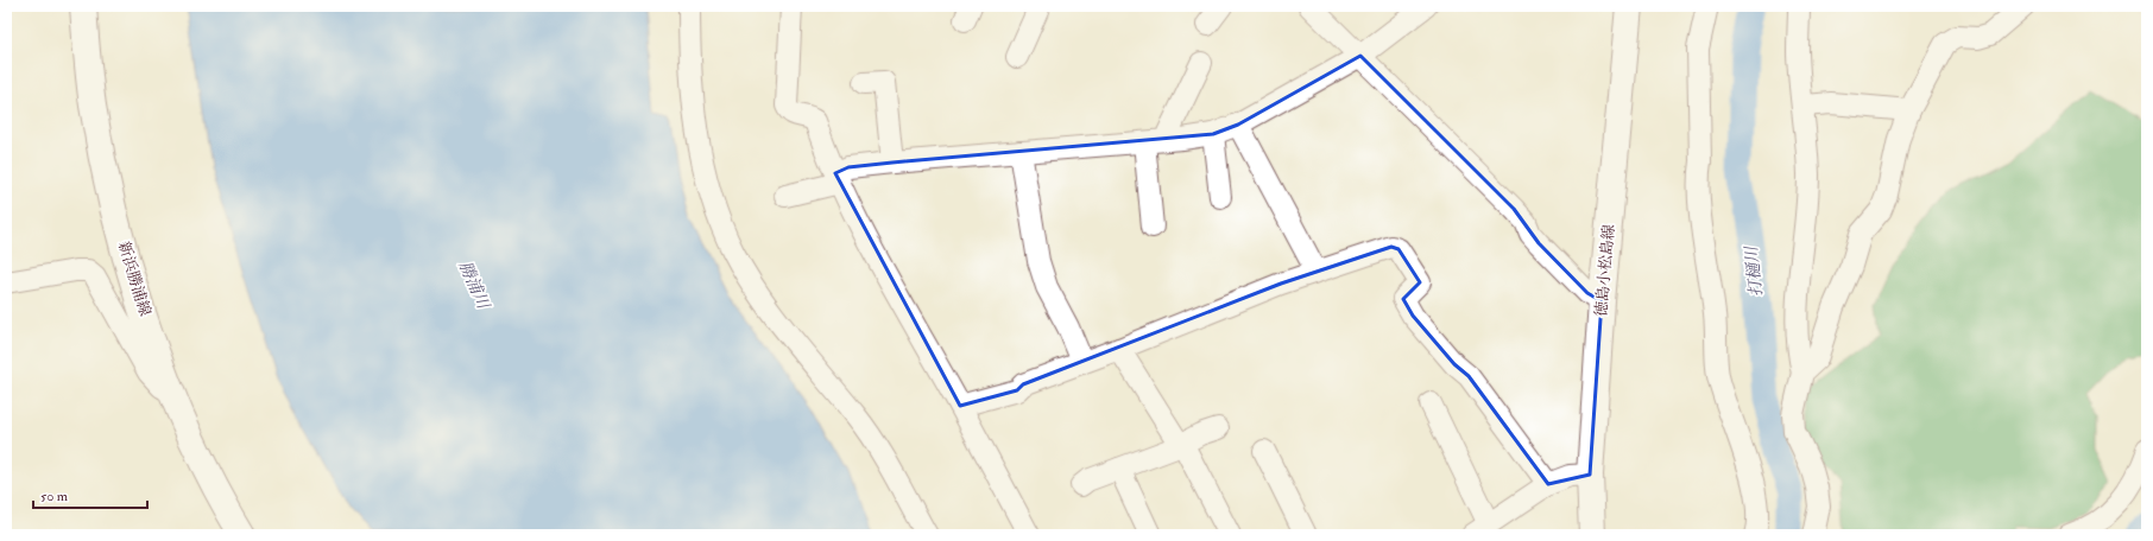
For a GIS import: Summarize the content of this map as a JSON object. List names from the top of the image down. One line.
{"streets":{"main road":["徳島小松島線","新浜勝浦線"]},"water":["打樋川","勝浦川"],"scale_bar":"50 m"}
